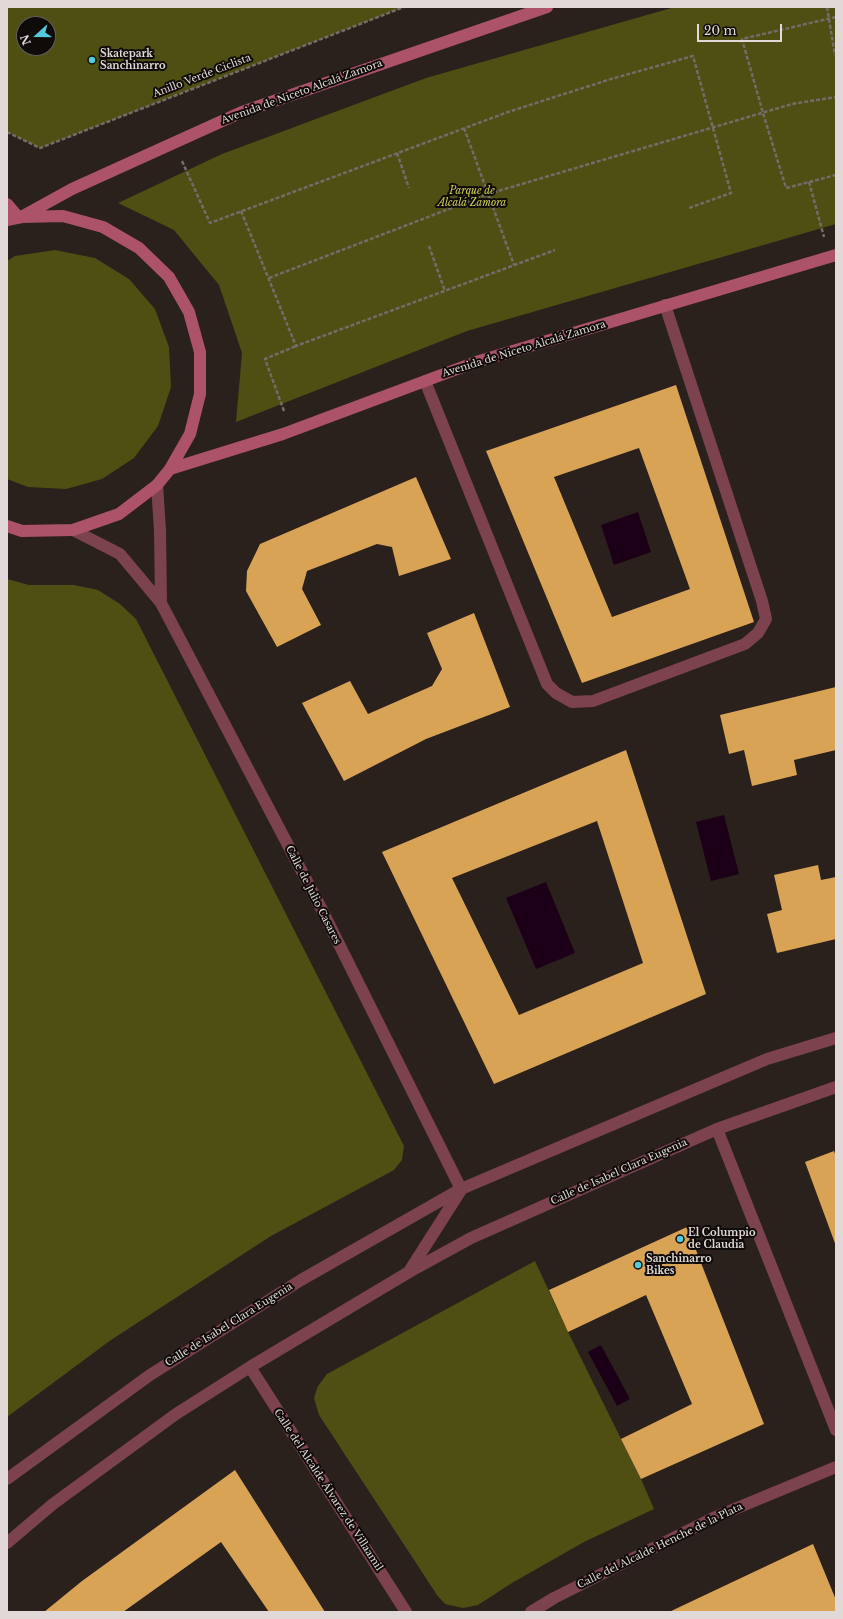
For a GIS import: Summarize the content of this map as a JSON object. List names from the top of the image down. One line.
{"streets":{"street":["Avenida de Niceto Alcalá Zamora","Calle de Julio Casares","Calle de Isabel Clara Eugenia","Calle del Alcalde Álvarez de Villaamil","Calle del Alcalde Henche de la Plata"],"path":["Anillo Verde Ciclista"]},"crossings":[["Calle de Julio Casares","Calle de Isabel Clara Eugenia"],["Calle de Isabel Clara Eugenia","Calle del Alcalde Álvarez de Villaamil"]],"parks":["Parque de Alcalá Zamora"],"places":["Skatepark Sanchinarro","El Columpio de Claudia","Sanchinarro Bikes"],"scale_bar":"20 m","north":"left"}
